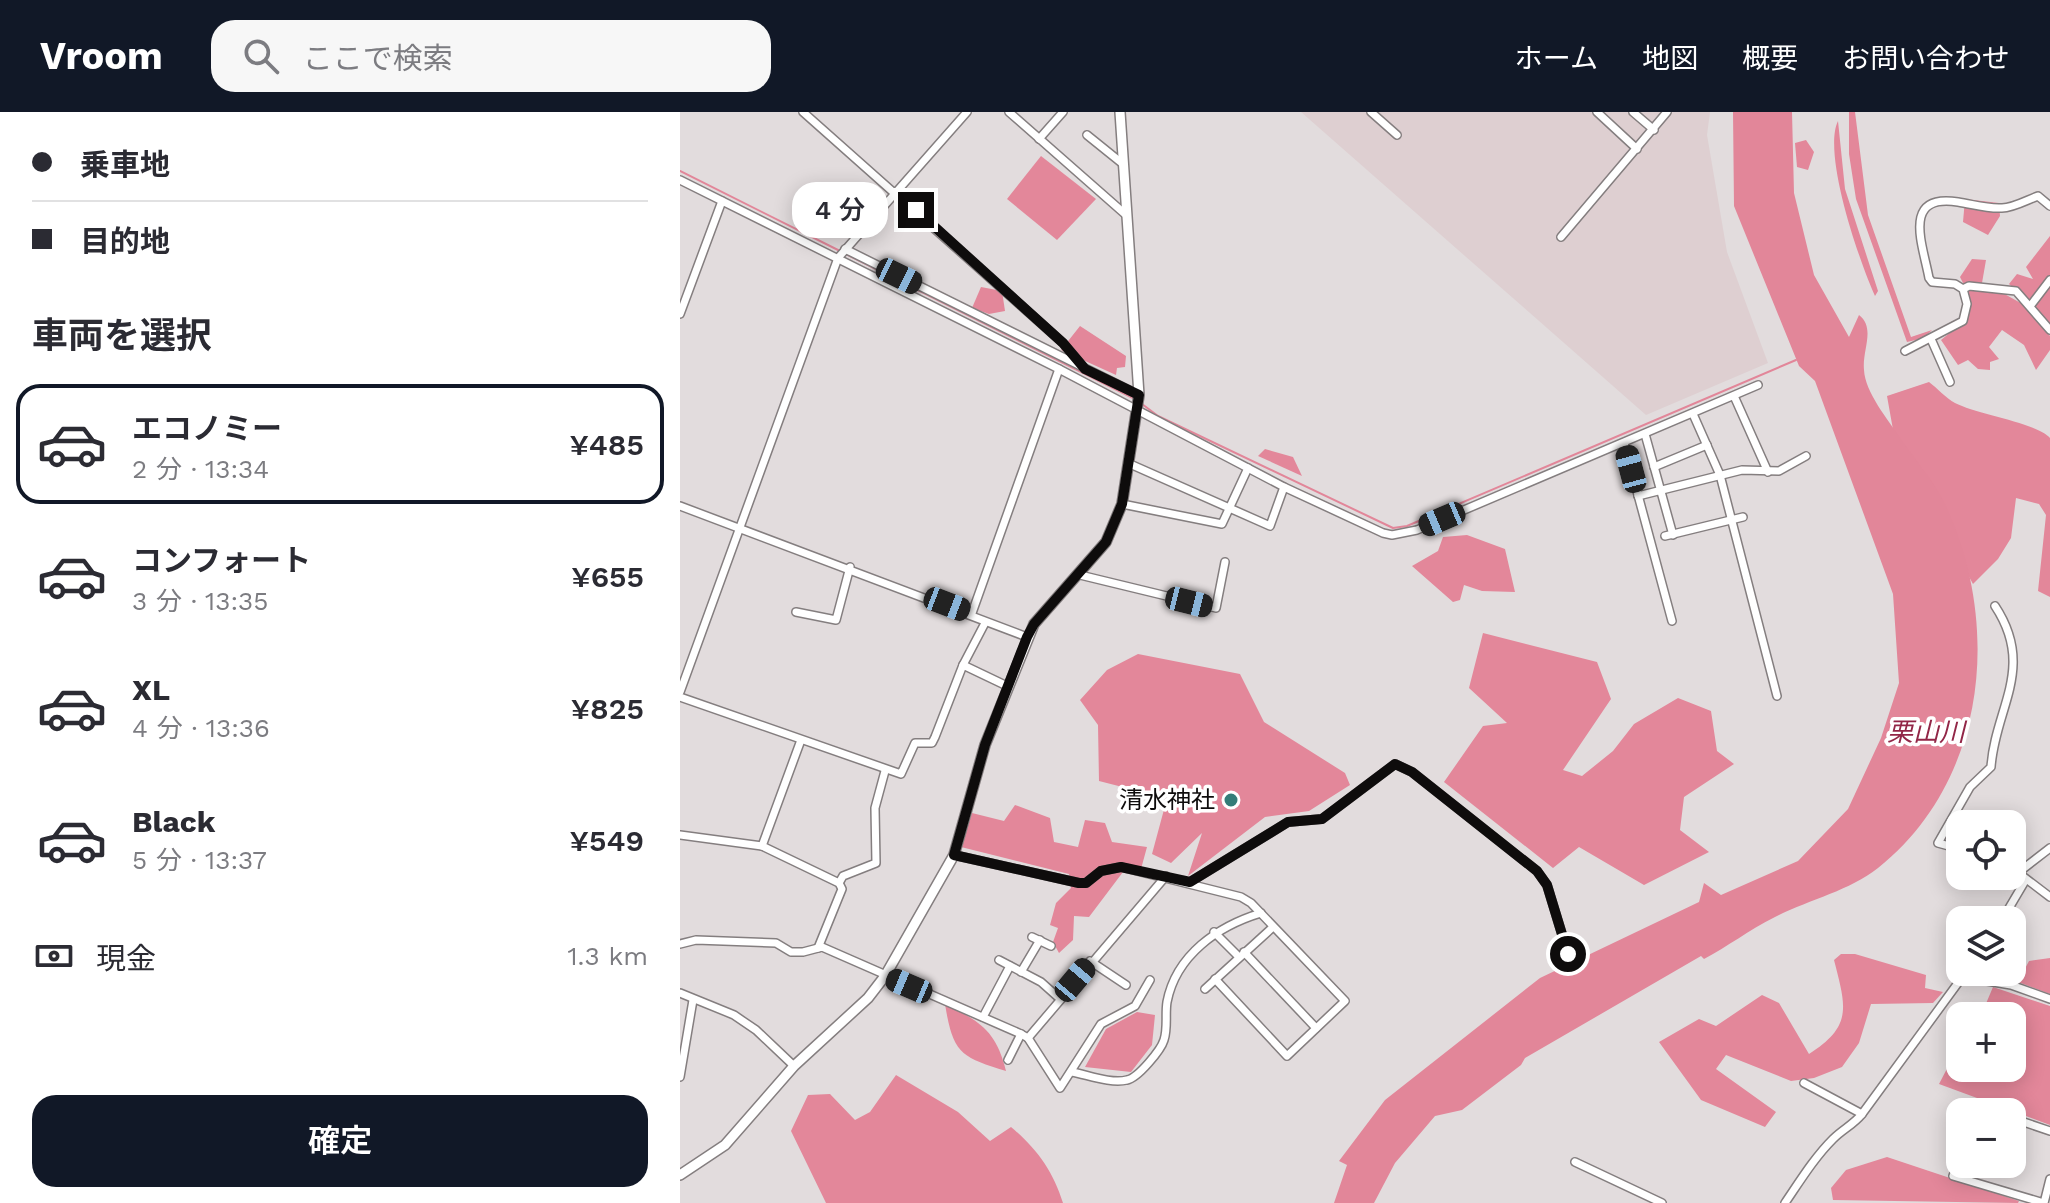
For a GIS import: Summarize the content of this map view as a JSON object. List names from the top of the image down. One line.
{"water":["栗山川"],"places":["清水神社"],"page":{"header":"Vroom","search":"ここで検索","nav":["ホーム","地図","概要","お問い合わせ"],"banner":["乗車地","目的地"],"bubble":"4 分","heading":"車両を選択","list":[{"name":"エコノミー","note":"2 分 · 13:34","value":"¥485"},{"name":"コンフォート","note":"3 分 · 13:35","value":"¥655"},{"name":"XL","note":"4 分 · 13:36","value":"¥825"},{"name":"Black","note":"5 分 · 13:37","value":"¥549"}],"map_buttons":["+","−"],"pay":["現金","1.3 km"],"buttons":"確定"}}
